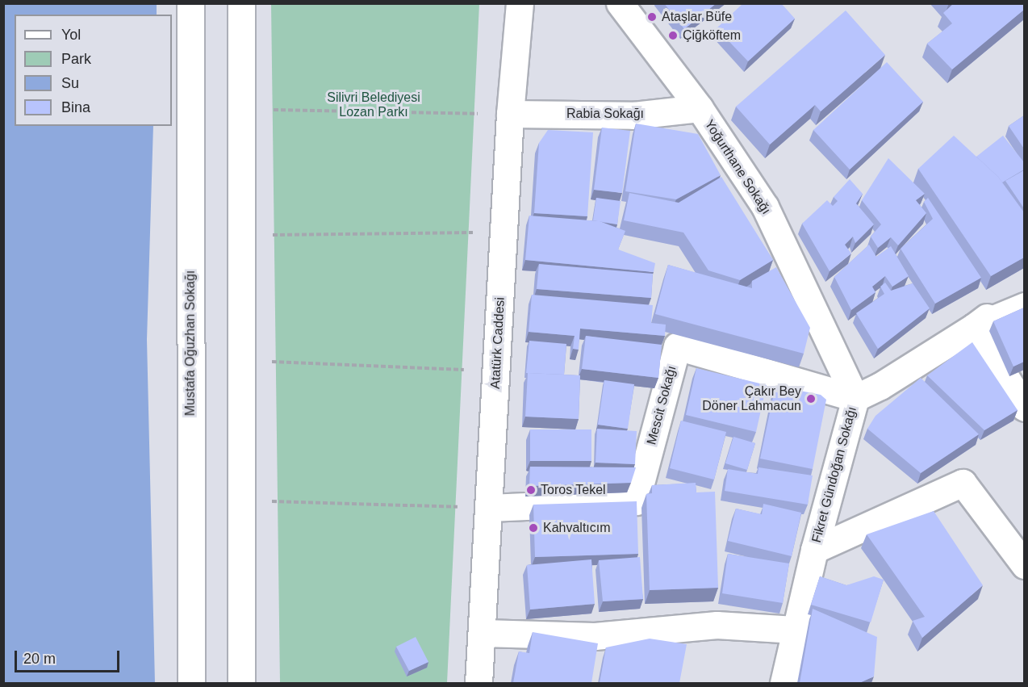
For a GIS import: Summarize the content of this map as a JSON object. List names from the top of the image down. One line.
{"streets":{"street":["Rabia Sokağı","Yoğurthane Sokağı","Mustafa Oğuzhan Sokağı","Atatürk Caddesi","Mescit Sokağı","Fikret Gündoğan Sokağı"]},"crossings":[["Rabia Sokağı","Yoğurthane Sokağı"],["Rabia Sokağı","Atatürk Caddesi"],["Yoğurthane Sokağı","Mescit Sokağı"],["Yoğurthane Sokağı","Fikret Gündoğan Sokağı"],["Atatürk Caddesi","Mescit Sokağı"],["Mescit Sokağı","Fikret Gündoğan Sokağı"]],"parks":["Silivri Belediyesi Lozan Parkı"],"places":["Ataşlar Büfe","Çiğköftem","Çakır Bey Döner Lahmacun","Toros Tekel","Kahvaltıcım"],"legend":["Yol","Park","Su","Bina"],"scale_bar":"20 m"}
